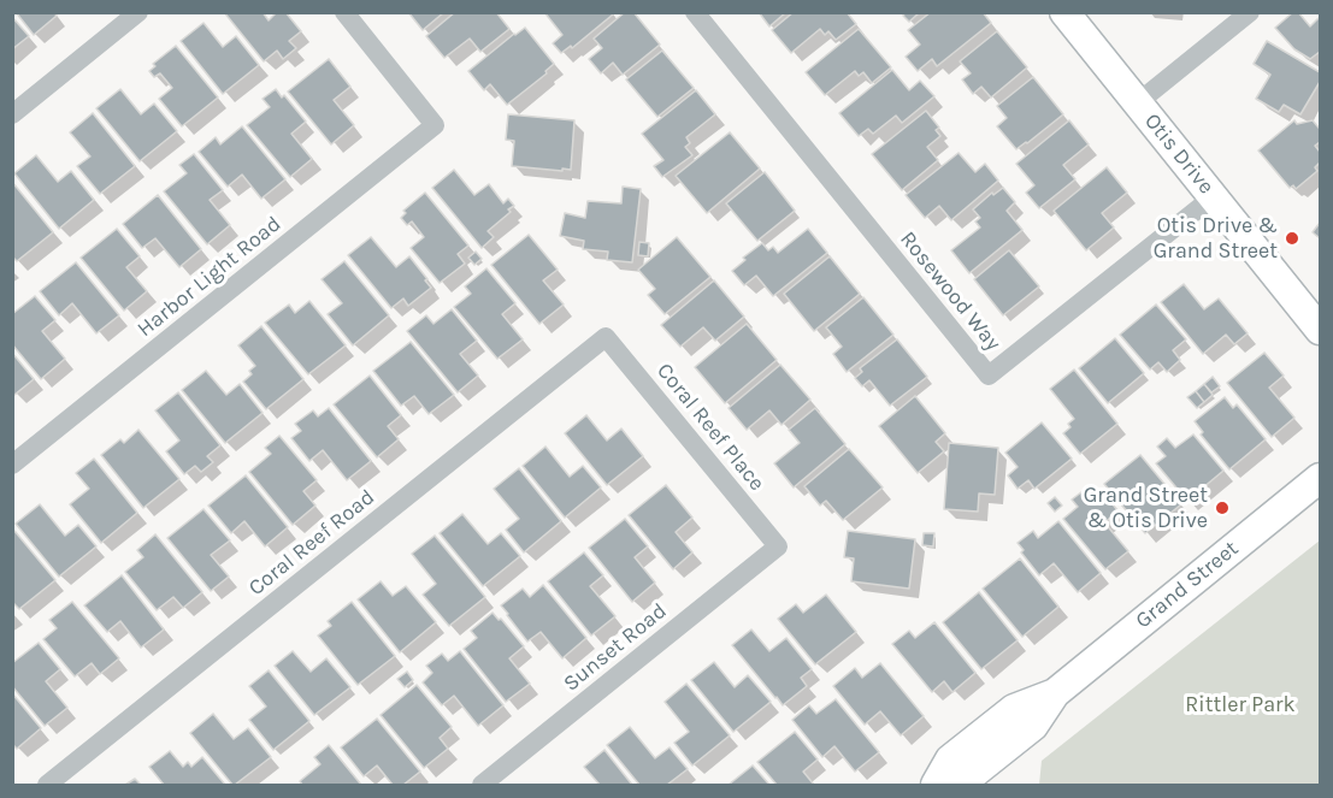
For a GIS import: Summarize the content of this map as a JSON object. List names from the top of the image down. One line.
{"streets":{"street":["Otis Drive","Harbor Light Road","Rosewood Way","Coral Reef Place","Coral Reef Road","Grand Street","Sunset Road"]},"crossings":[["Otis Drive","Rosewood Way"],["Coral Reef Place","Coral Reef Road"],["Coral Reef Place","Sunset Road"]],"parks":["Rittler Park"],"places":["Otis Drive & Grand Street","Grand Street & Otis Drive"]}
